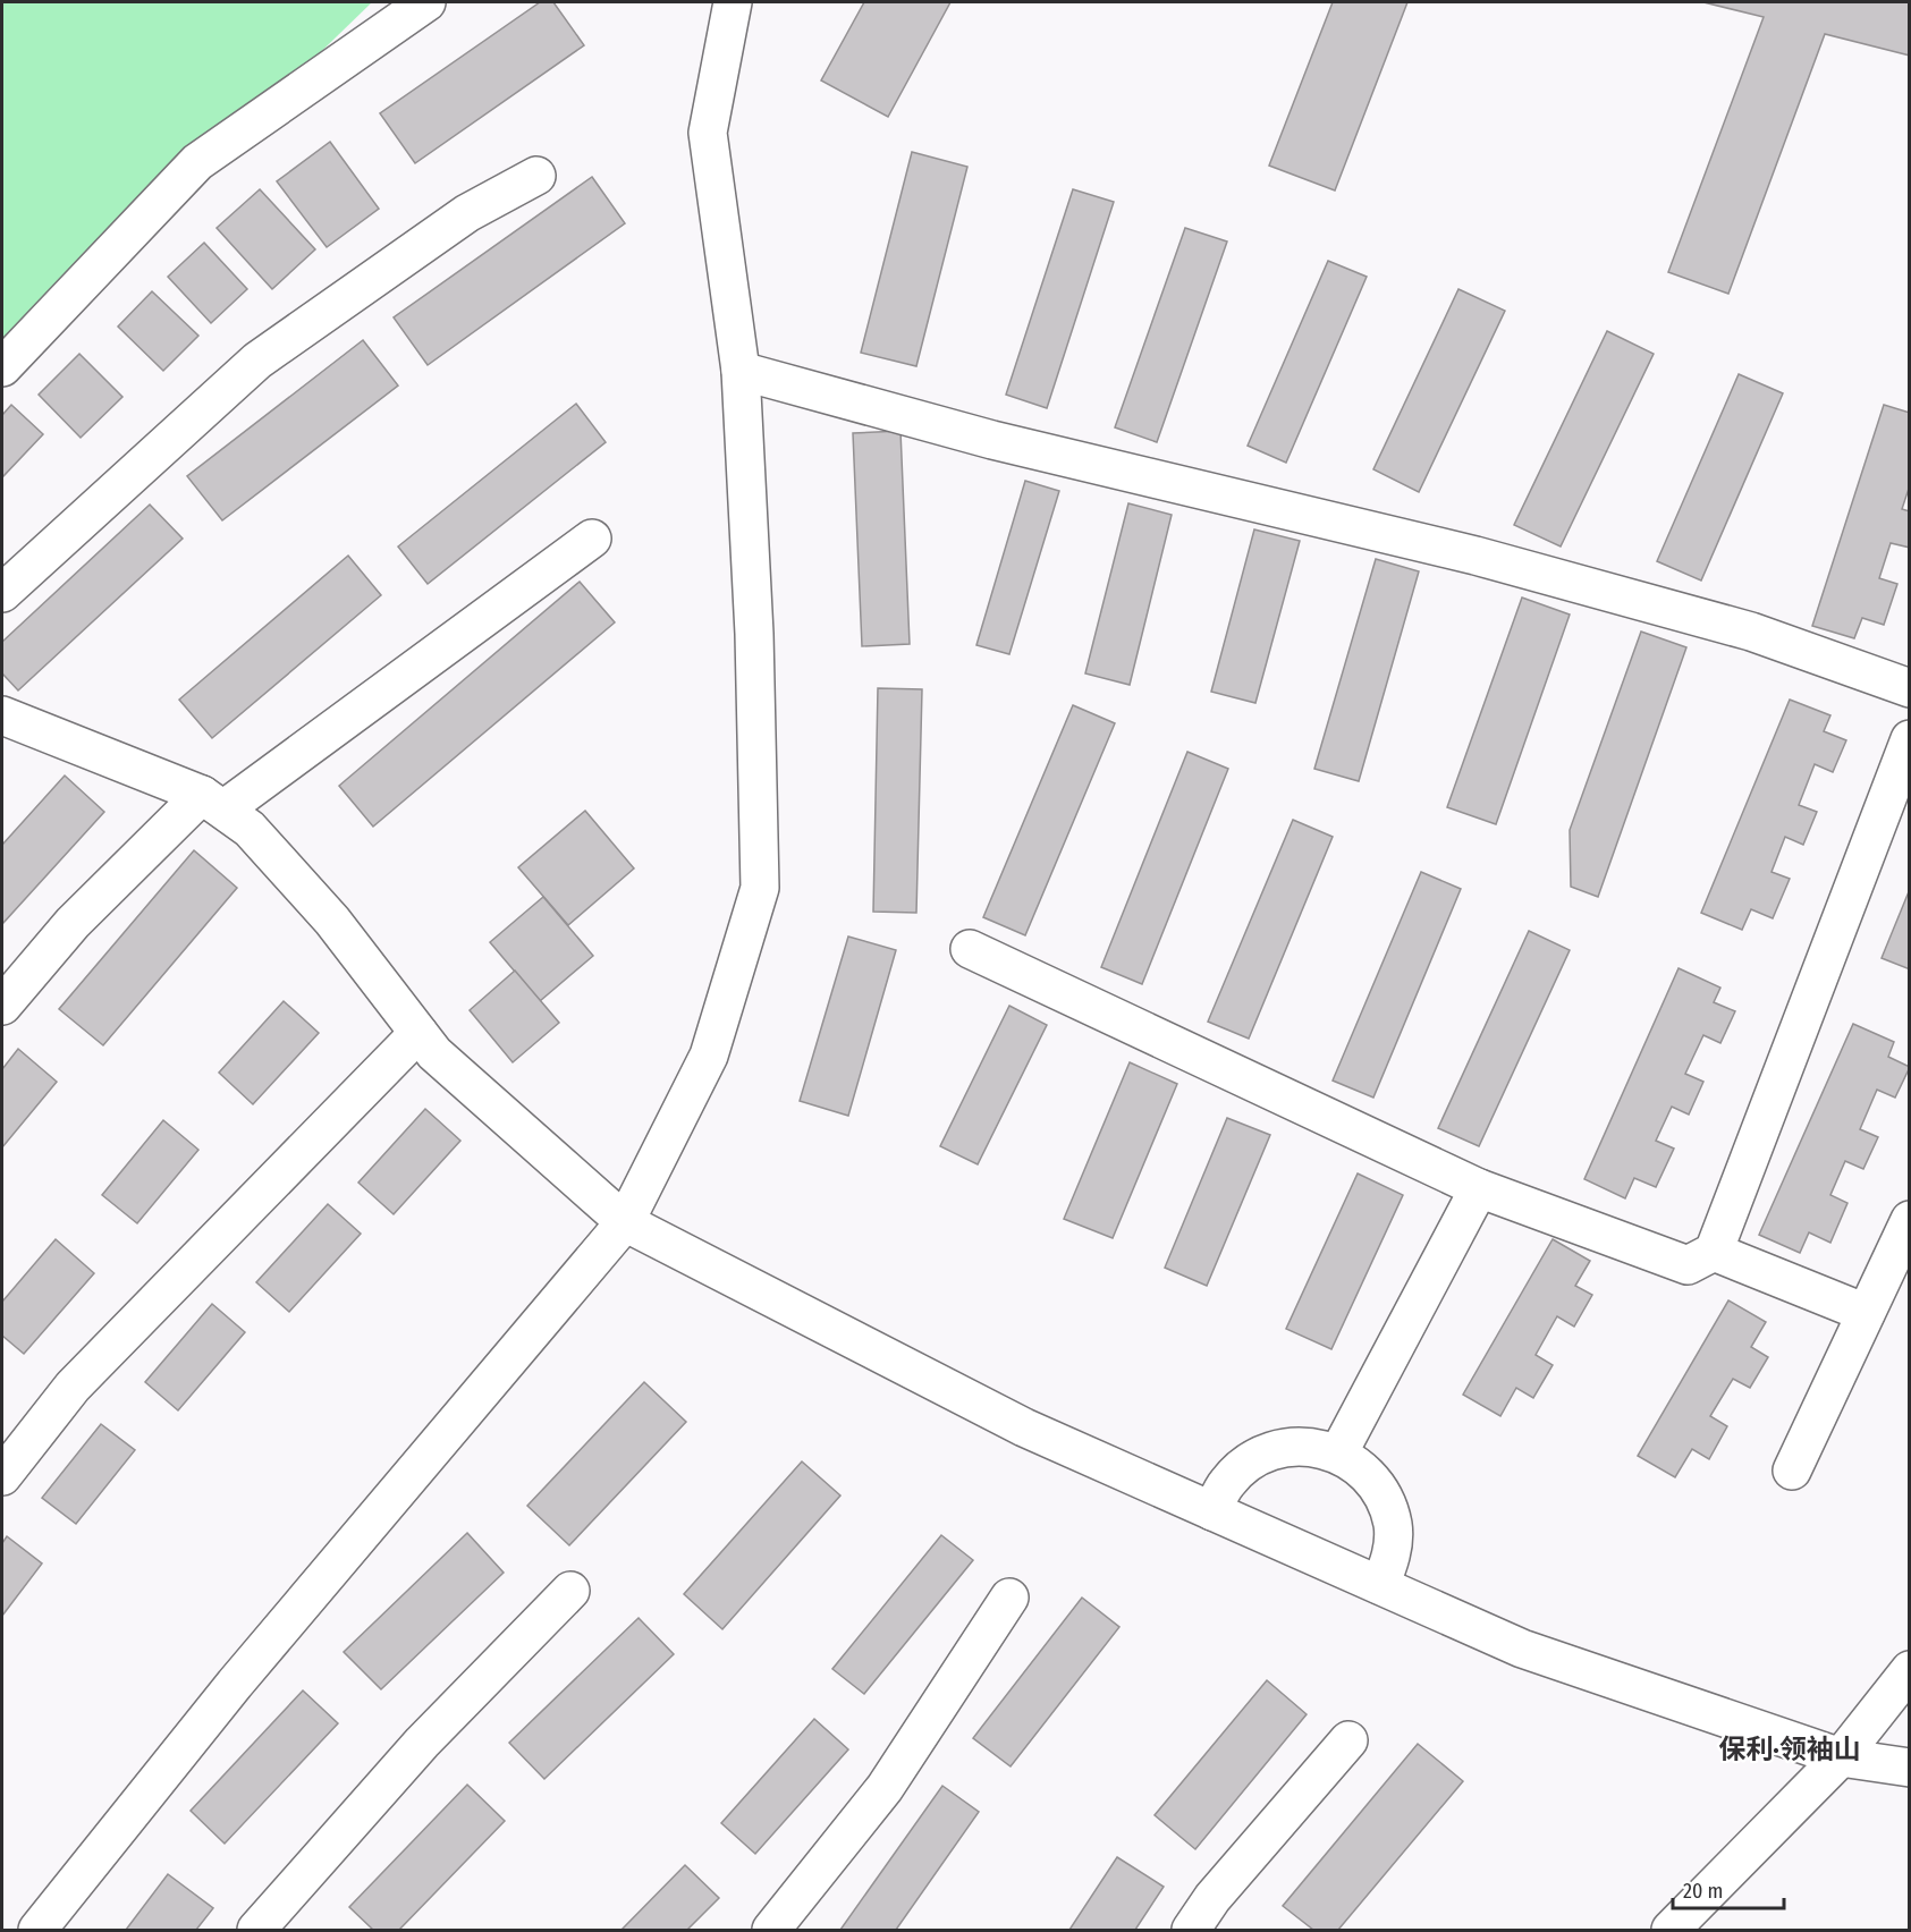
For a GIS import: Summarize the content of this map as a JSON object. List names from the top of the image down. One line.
{"districts":["保利·领袖山"],"scale_bar":"20 m"}
